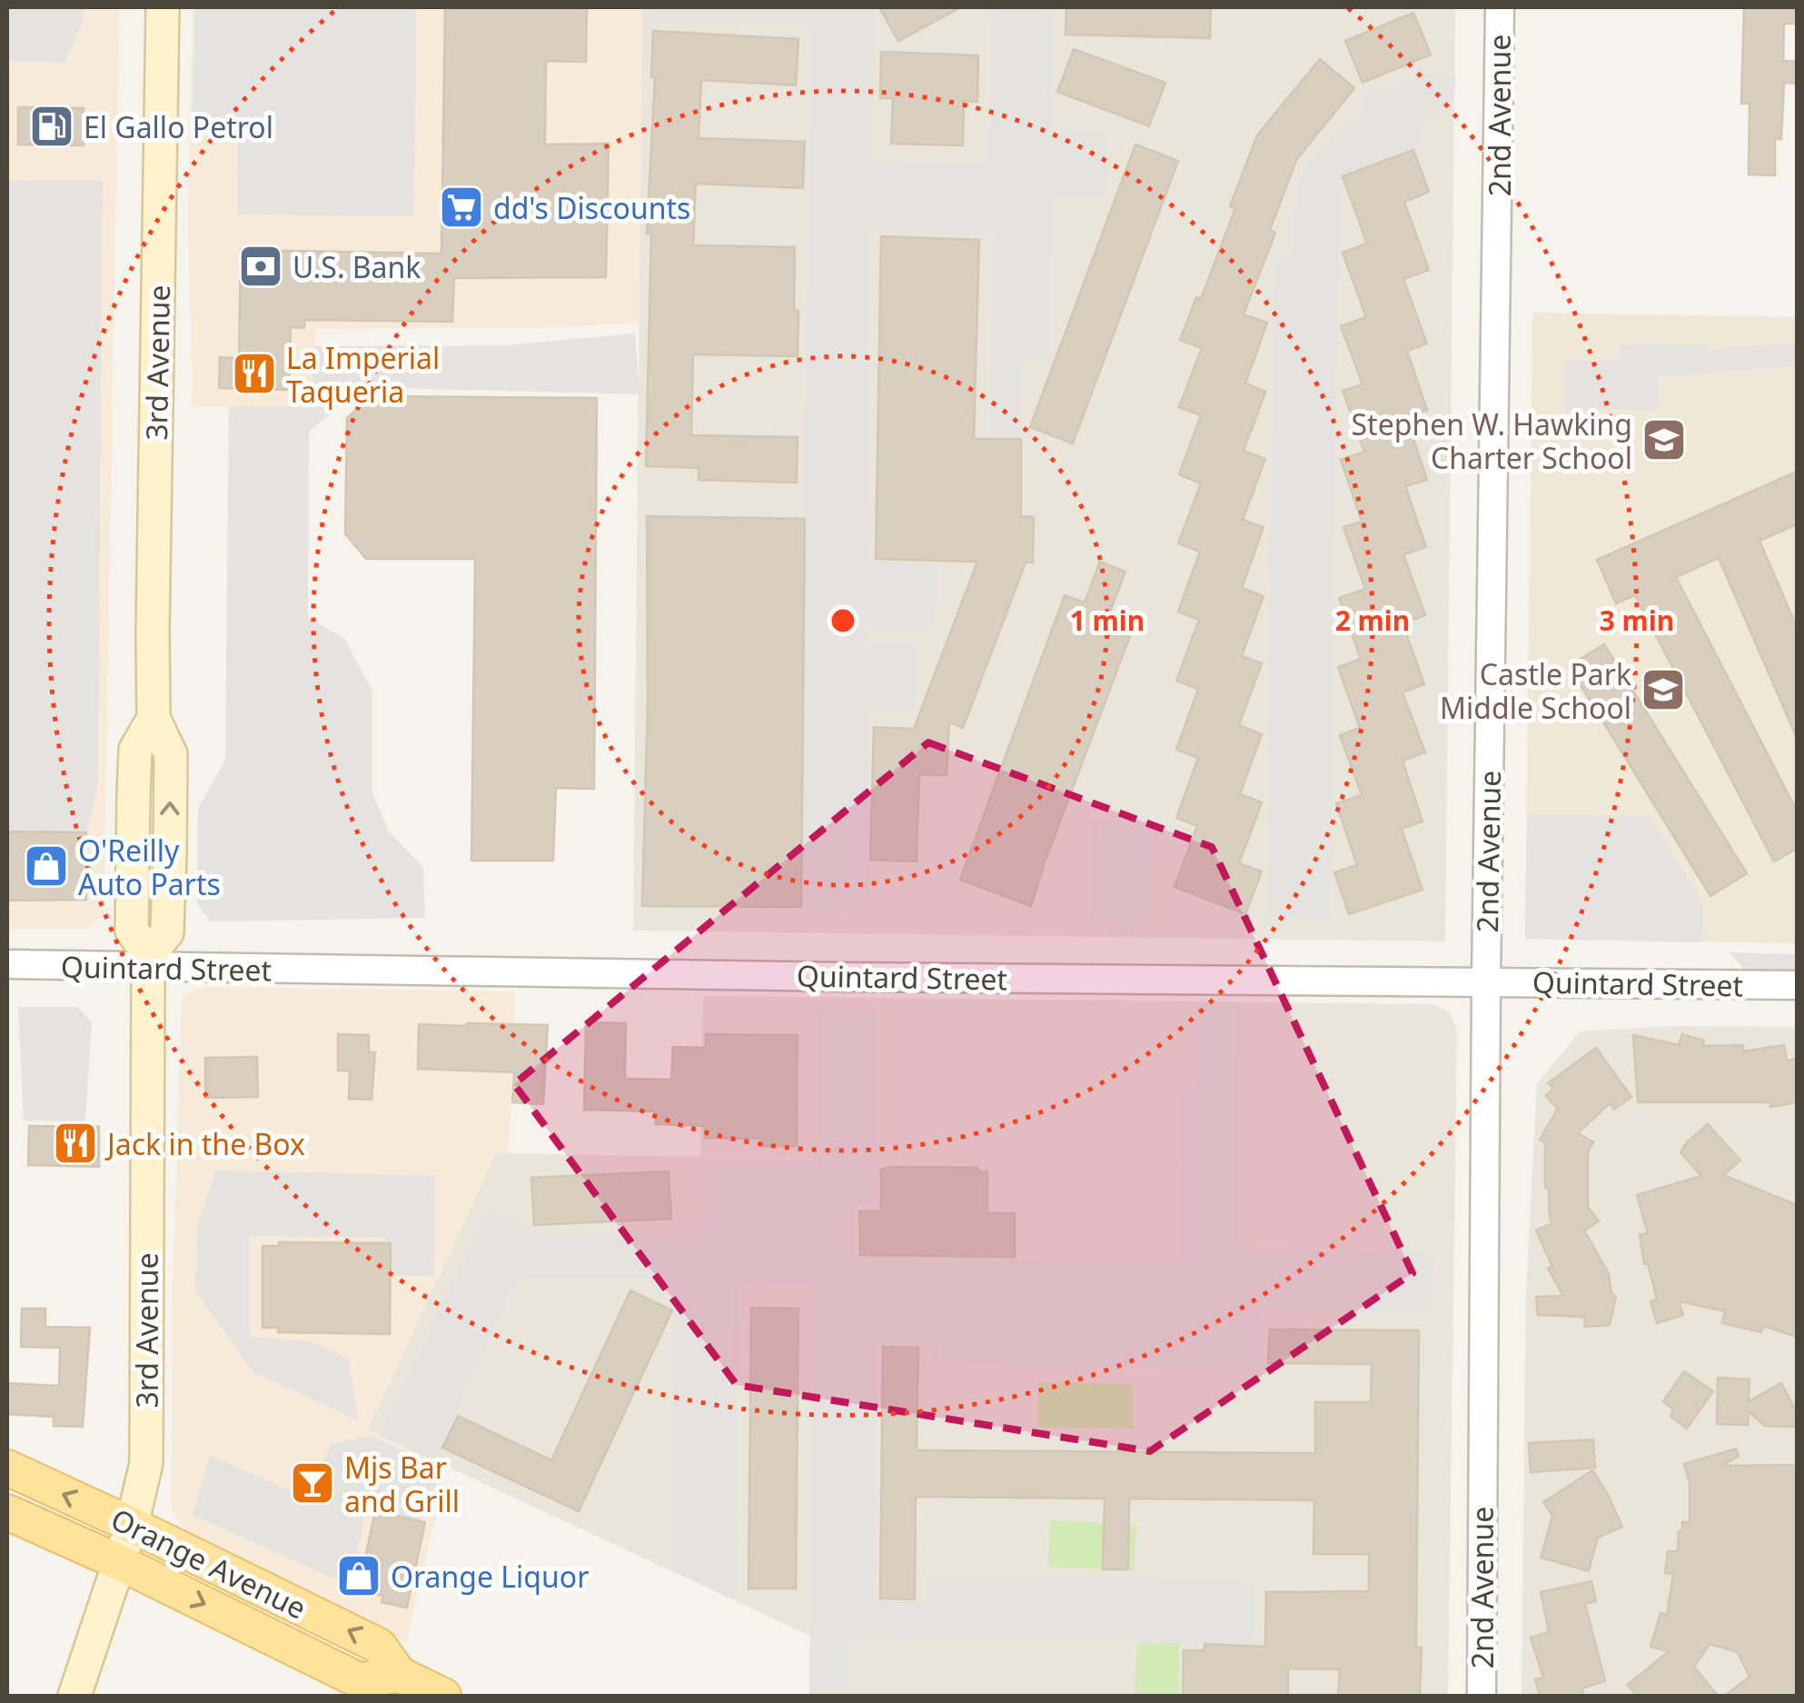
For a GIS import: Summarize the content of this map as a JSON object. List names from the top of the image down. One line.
{"streets":{"main road":["3rd Avenue","Orange Avenue"],"street":["2nd Avenue","Quintard Street"]},"crossings":[["2nd Avenue","Quintard Street"],["3rd Avenue","Quintard Street"],["3rd Avenue","Orange Avenue"]],"places":{"fuel station":["El Gallo Petrol"],"supermarket":["dd's Discounts"],"bank":["U.S. Bank"],"restaurant":["La Imperial Taqueria","Jack in the Box"],"school or university":["Stephen W. Hawking Charter School","Castle Park Middle School"],"shop":["O'Reilly Auto Parts","Orange Liquor"],"bar":["Mjs Bar and Grill"]},"rings":["1 min","2 min","3 min"]}
